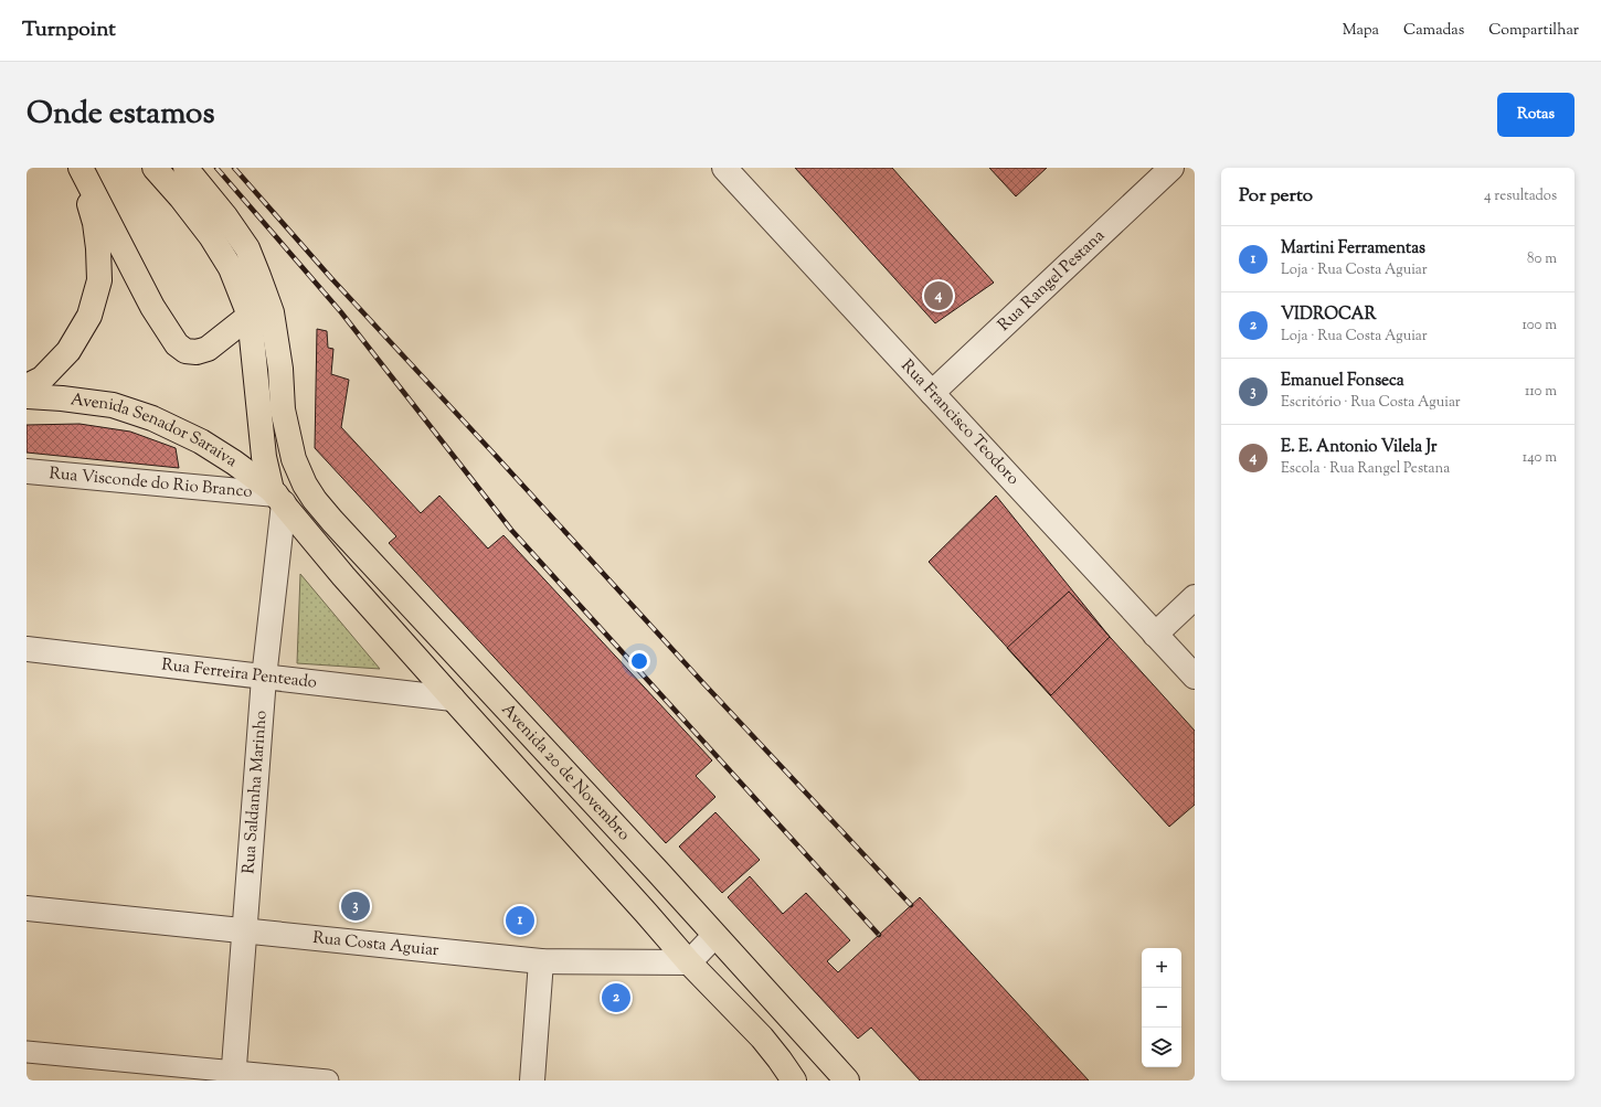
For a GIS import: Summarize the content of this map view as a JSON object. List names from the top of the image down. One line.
{"streets":{"main road":["Avenida Senador Saraiva","Avenida 20 de Novembro"],"street":["Rua Rangel Pestana","Rua Francisco Teodoro","Rua Visconde do Rio Branco","Rua Ferreira Penteado","Rua Saldanha Marinho","Rua Costa Aguiar"]},"crossings":[["Rua Rangel Pestana","Rua Francisco Teodoro"],["Avenida Senador Saraiva","Rua Visconde do Rio Branco"],["Avenida Senador Saraiva","Avenida 20 de Novembro"],["Avenida Senador Saraiva","Rua Saldanha Marinho"],["Rua Visconde do Rio Branco","Avenida 20 de Novembro"],["Rua Visconde do Rio Branco","Rua Saldanha Marinho"],["Rua Ferreira Penteado","Avenida 20 de Novembro"],["Rua Ferreira Penteado","Rua Saldanha Marinho"],["Avenida 20 de Novembro","Rua Saldanha Marinho"],["Avenida 20 de Novembro","Rua Costa Aguiar"],["Rua Saldanha Marinho","Rua Costa Aguiar"]],"page":{"header":"Turnpoint","nav":["Mapa","Camadas","Compartilhar"],"title":"Onde estamos","buttons":"Rotas","heading":["Por perto","4 resultados"],"list":[{"mark":"1","name":"Martini Ferramentas","note":"Loja · Rua Costa Aguiar","value":"80 m"},{"mark":"2","name":"VIDROCAR","note":"Loja · Rua Costa Aguiar","value":"100 m"},{"mark":"3","name":"Emanuel Fonseca","note":"Escritório · Rua Costa Aguiar","value":"110 m"},{"mark":"4","name":"E. E. Antonio Vilela Jr","note":"Escola · Rua Rangel Pestana","value":"140 m"}],"pins":["4","3","1","2"],"map_buttons":["+","−"]}}
